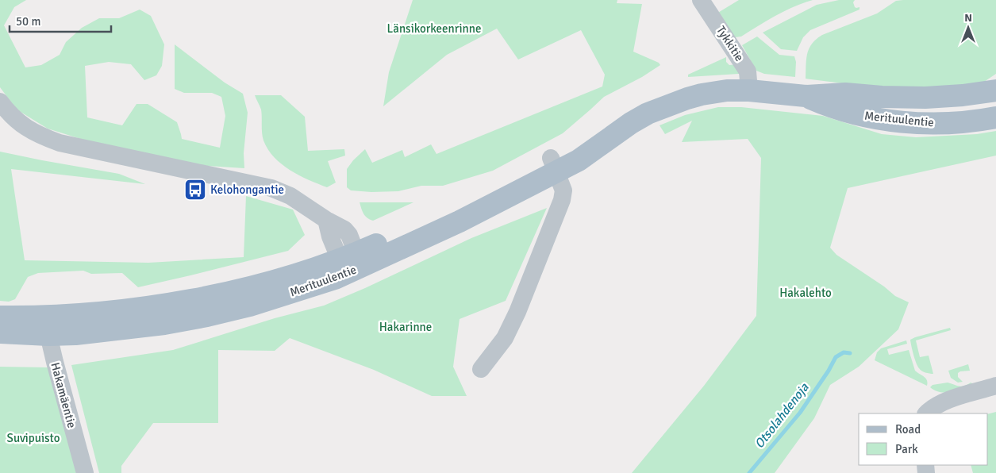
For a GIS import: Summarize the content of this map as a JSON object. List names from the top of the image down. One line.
{"streets":{"main road":["Merituulentie"],"street":["Tykkitie","Hakamäentie"]},"crossings":[["Tykkitie","Merituulentie"],["Merituulentie","Hakamäentie"]],"water":["Otsolahdenoja"],"parks":["Länsikorkeenrinne","Hakalehto","Hakarinne","Suvipuisto"],"places":{"bus stop":["Kelohongantie"]},"legend":["Road","Park"],"scale_bar":"50 m","north":"top"}
